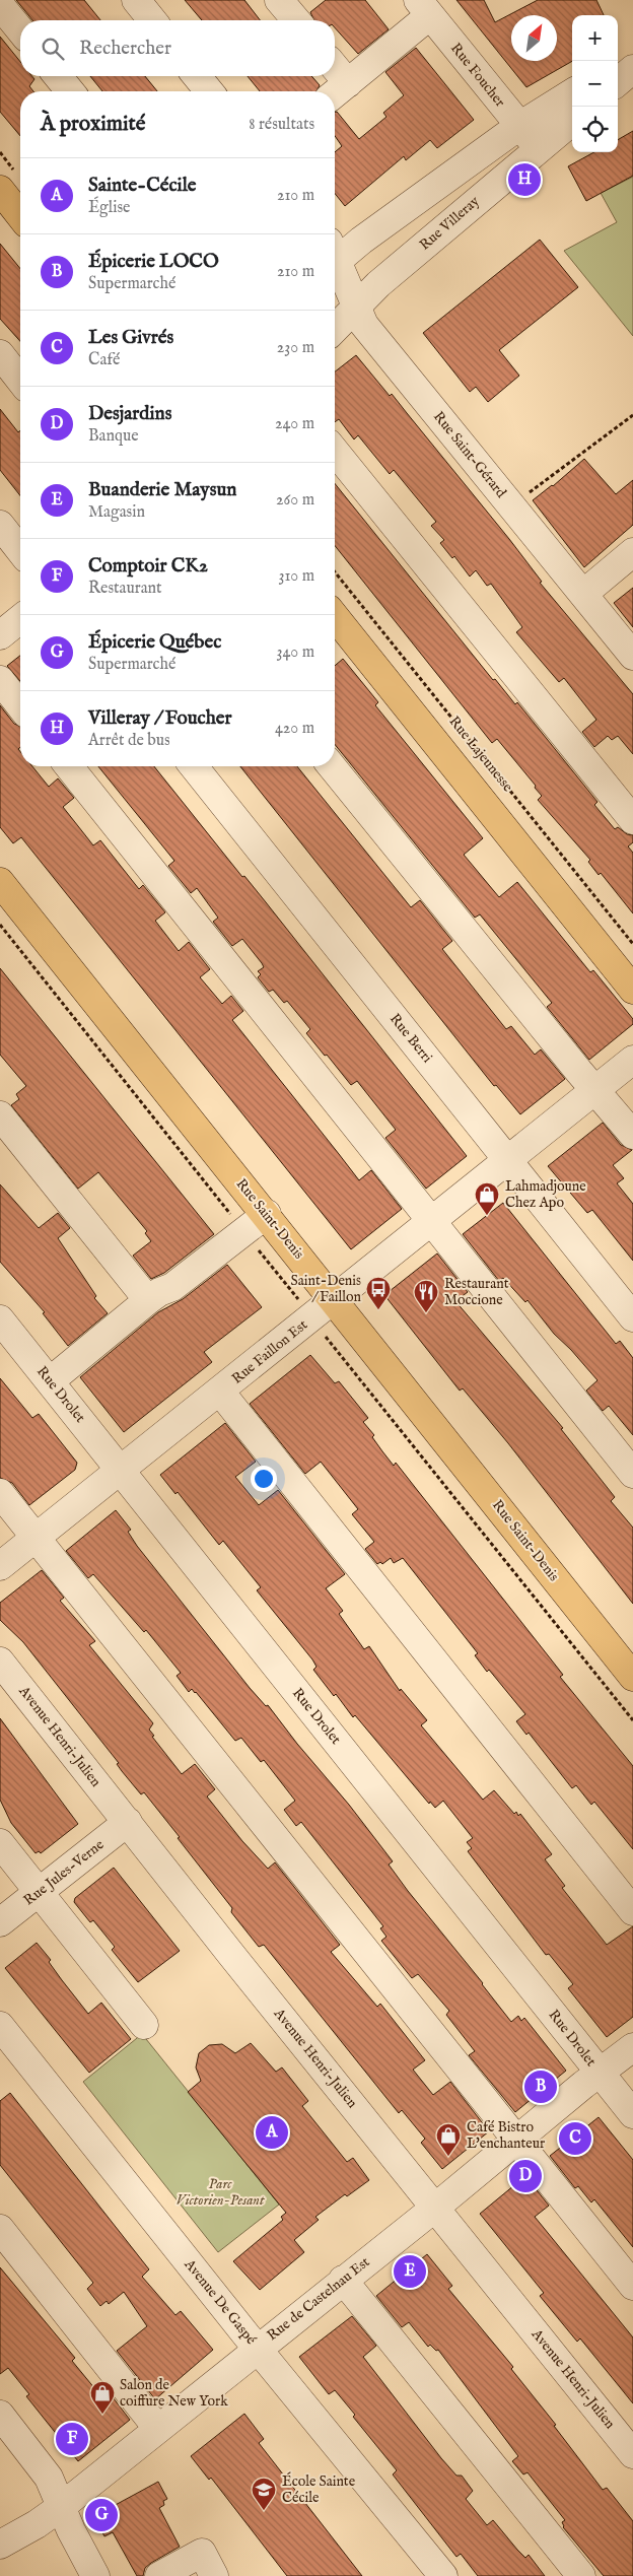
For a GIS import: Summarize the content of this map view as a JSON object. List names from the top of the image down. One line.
{"streets":{"main road":["Rue Lajeunesse","Rue Saint-Denis"],"street":["Rue Foucher","Rue Villeray","Rue Saint-Gérard","Rue Berri","Rue Faillon Est","Rue Drolet","Avenue Henri-Julien","Rue Jules-Verne","Rue de Castelnau Est","Avenue De Gaspé"]},"crossings":[["Rue Foucher","Rue Villeray"],["Rue Villeray","Rue Saint-Gérard"],["Rue Berri","Rue Faillon Est"],["Rue Saint-Denis","Rue Faillon Est"],["Rue Faillon Est","Rue Drolet"],["Rue Drolet","Rue de Castelnau Est"],["Avenue Henri-Julien","Rue Jules-Verne"],["Avenue Henri-Julien","Rue de Castelnau Est"],["Rue de Castelnau Est","Avenue De Gaspé"]],"parks":["Parc Victorien-Pesant"],"places":{"shop":["Lahmadjoune Chez Apo","Café Bistro L'enchanteur","Salon de coiffure New York"],"bus stop":["Saint-Denis / Faillon"],"restaurant":["Restaurant Moccione"],"school or university":["École Sainte Cécile"]},"north":"top right","page":{"map_buttons":["+","−"],"search":"Rechercher","heading":["À proximité","8 résultats"],"list":[{"mark":"A","name":"Sainte-Cécile","note":"Église","value":"210 m"},{"mark":"B","name":"Épicerie LOCO","note":"Supermarché","value":"210 m"},{"mark":"C","name":"Les Givrés","note":"Café","value":"230 m"},{"mark":"D","name":"Desjardins","note":"Banque","value":"240 m"},{"mark":"E","name":"Buanderie Maysun","note":"Magasin","value":"260 m"},{"mark":"F","name":"Comptoir CK2","note":"Restaurant","value":"310 m"},{"mark":"G","name":"Épicerie Québec","note":"Supermarché","value":"340 m"},{"mark":"H","name":"Villeray / Foucher","note":"Arrêt de bus","value":"420 m"}],"pins":["H","B","A","C","D","E","F","G"]}}
